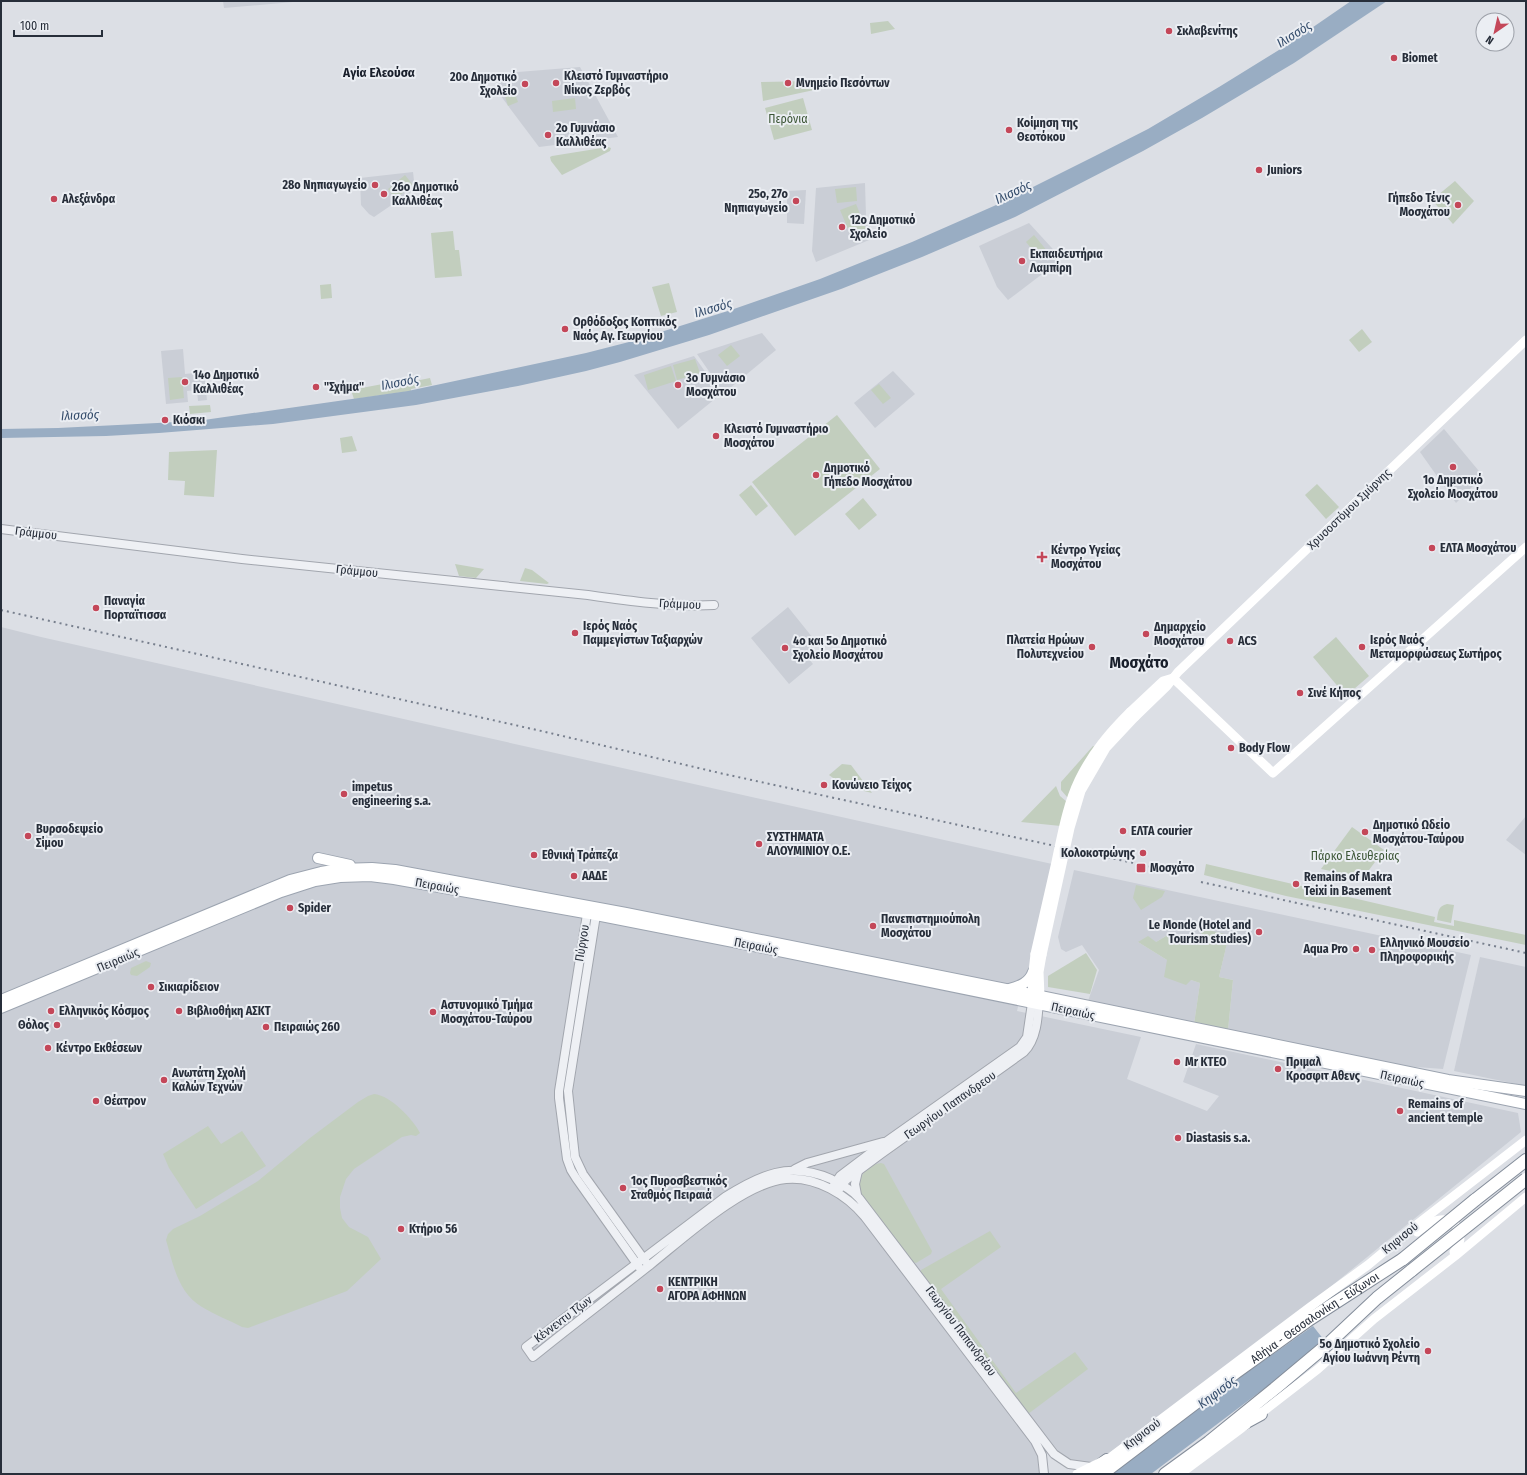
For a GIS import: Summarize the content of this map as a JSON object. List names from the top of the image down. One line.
{"streets":{"highway":["Αθήνα - Θεσσαλονίκη - Εύζωνοι"],"main road":["Χρυσοστόμου Σμύρνης","Πειραιώς","Κηφισού"],"street":["Γράμμου","Πύργου","Γεωργίου Παπανδρεου","Κέννεντυ Τζων","Γεωργίου Παπανδρέου"]},"crossings":[["Χρυσοστόμου Σμύρνης","Πειραιώς"],["Χρυσοστόμου Σμύρνης","Γεωργίου Παπανδρεου"],["Πειραιώς","Πύργου"],["Πειραιώς","Γεωργίου Παπανδρεου"],["Πύργου","Κέννεντυ Τζων"],["Γεωργίου Παπανδρεου","Κέννεντυ Τζων"],["Γεωργίου Παπανδρεου","Γεωργίου Παπανδρέου"],["Κέννεντυ Τζων","Γεωργίου Παπανδρέου"]],"districts":["Αγία Ελεούσα","Μοσχάτο"],"water":["Ιλισσός","Κηφισός"],"parks":["Περόνια","Πάρκο Ελευθερίας"],"places":{"other":["Σκλαβενίτης","Biomet","Κλειστό Γυμναστήριο Νίκος Ζερβός","Μνημείο Πεσόντων","20ο Δημοτικό Σχολείο","Κοίμηση της Θεοτόκου","2ο Γυμνάσιο Καλλιθέας","Juniors","28ο Νηπιαγωγείο","26ο Δημοτικό Καλλιθέας","Αλεξάνδρα","25ο, 27ο Νηπιαγωγείο","Γήπεδο Τένις Μοσχάτου","12ο Δημοτικό Σχολείο","Εκπαιδευτήρια Λαμπίρη","Ορθόδοξος Κοπτικός Ναός Αγ. Γεωργίου","14ο Δημοτικό Καλλιθέας","3o Γυμνάσιο Μοσχάτου","\"Σχήμα\"","Κιόσκι","Κλειστό Γυμναστήριο Μοσχάτου","1ο Δημοτικό Σχολείο Μοσχάτου","Δημοτικό Γήπεδο Μοσχάτου","ΕΛΤΑ Μοσχάτου","Παναγία Πορταϊτισσα","Ιερός Ναός Παμμεγίστων Ταξιαρχών","Δημαρχείο Μοσχάτου","ACS","Πλατεία Ηρώων Πολυτεχνείου","Ιερός Ναός Μεταμορφώσεως Σωτήρος","4ο και 5ο Δημοτικό Σχολείο Μοσχάτου","Σινέ Κήπος","Body Flow","Κονώνειο Τείχος","impetus engineering s.a.","ΕΛΤΑ courier","Δημοτικό Ωδείο Μοσχάτου-Ταύρου","Βυρσοδεψείο Σίμου","ΣΥΣΤΗΜΑΤΑ ΑΛΟΥΜΙΝΙΟΥ Ο.Ε.","Κολοκοτρώνης","Εθνική Τράπεζα","ΑΑΔΕ","Remains of Makra Teixi in Basement","Spider","Πανεπιστημιούπολη Μοσχάτου","Le Monde (Hotel and Tourism studies)","Aqua Pro","Ελληνικό Μουσείο Πληροφορικής","Σικιαρίδειον","Ελληνικός Κόσμος","Βιβλιοθήκη ΑΣΚΤ","Αστυνομικό Τμήμα Μοσχάτου-Ταύρου","Θόλος","Πειραιώς 260","Κέντρο Εκθέσεων","Mr KTEO","Πριμαλ Κροσφιτ Αθενς","Ανωτάτη Σχολή Καλών Τεχνών","Θέατρον","Remains of ancient temple","Diastasis s.a.","1ος Πυροσβεστικός Σταθμός Πειραιά","Κτήριο 56","ΚΕΝΤΡΙΚΗ ΑΓΟΡΑ ΑΦΗΝΩΝ","5ο Δημοτικό Σχολείο Αγίου Ιωάννη Ρέντη"],"health":["Κέντρο Υγείας Μοσχάτου"],"transit":["Μοσχάτο"]},"scale_bar":"100 m","north":"bottom left"}
